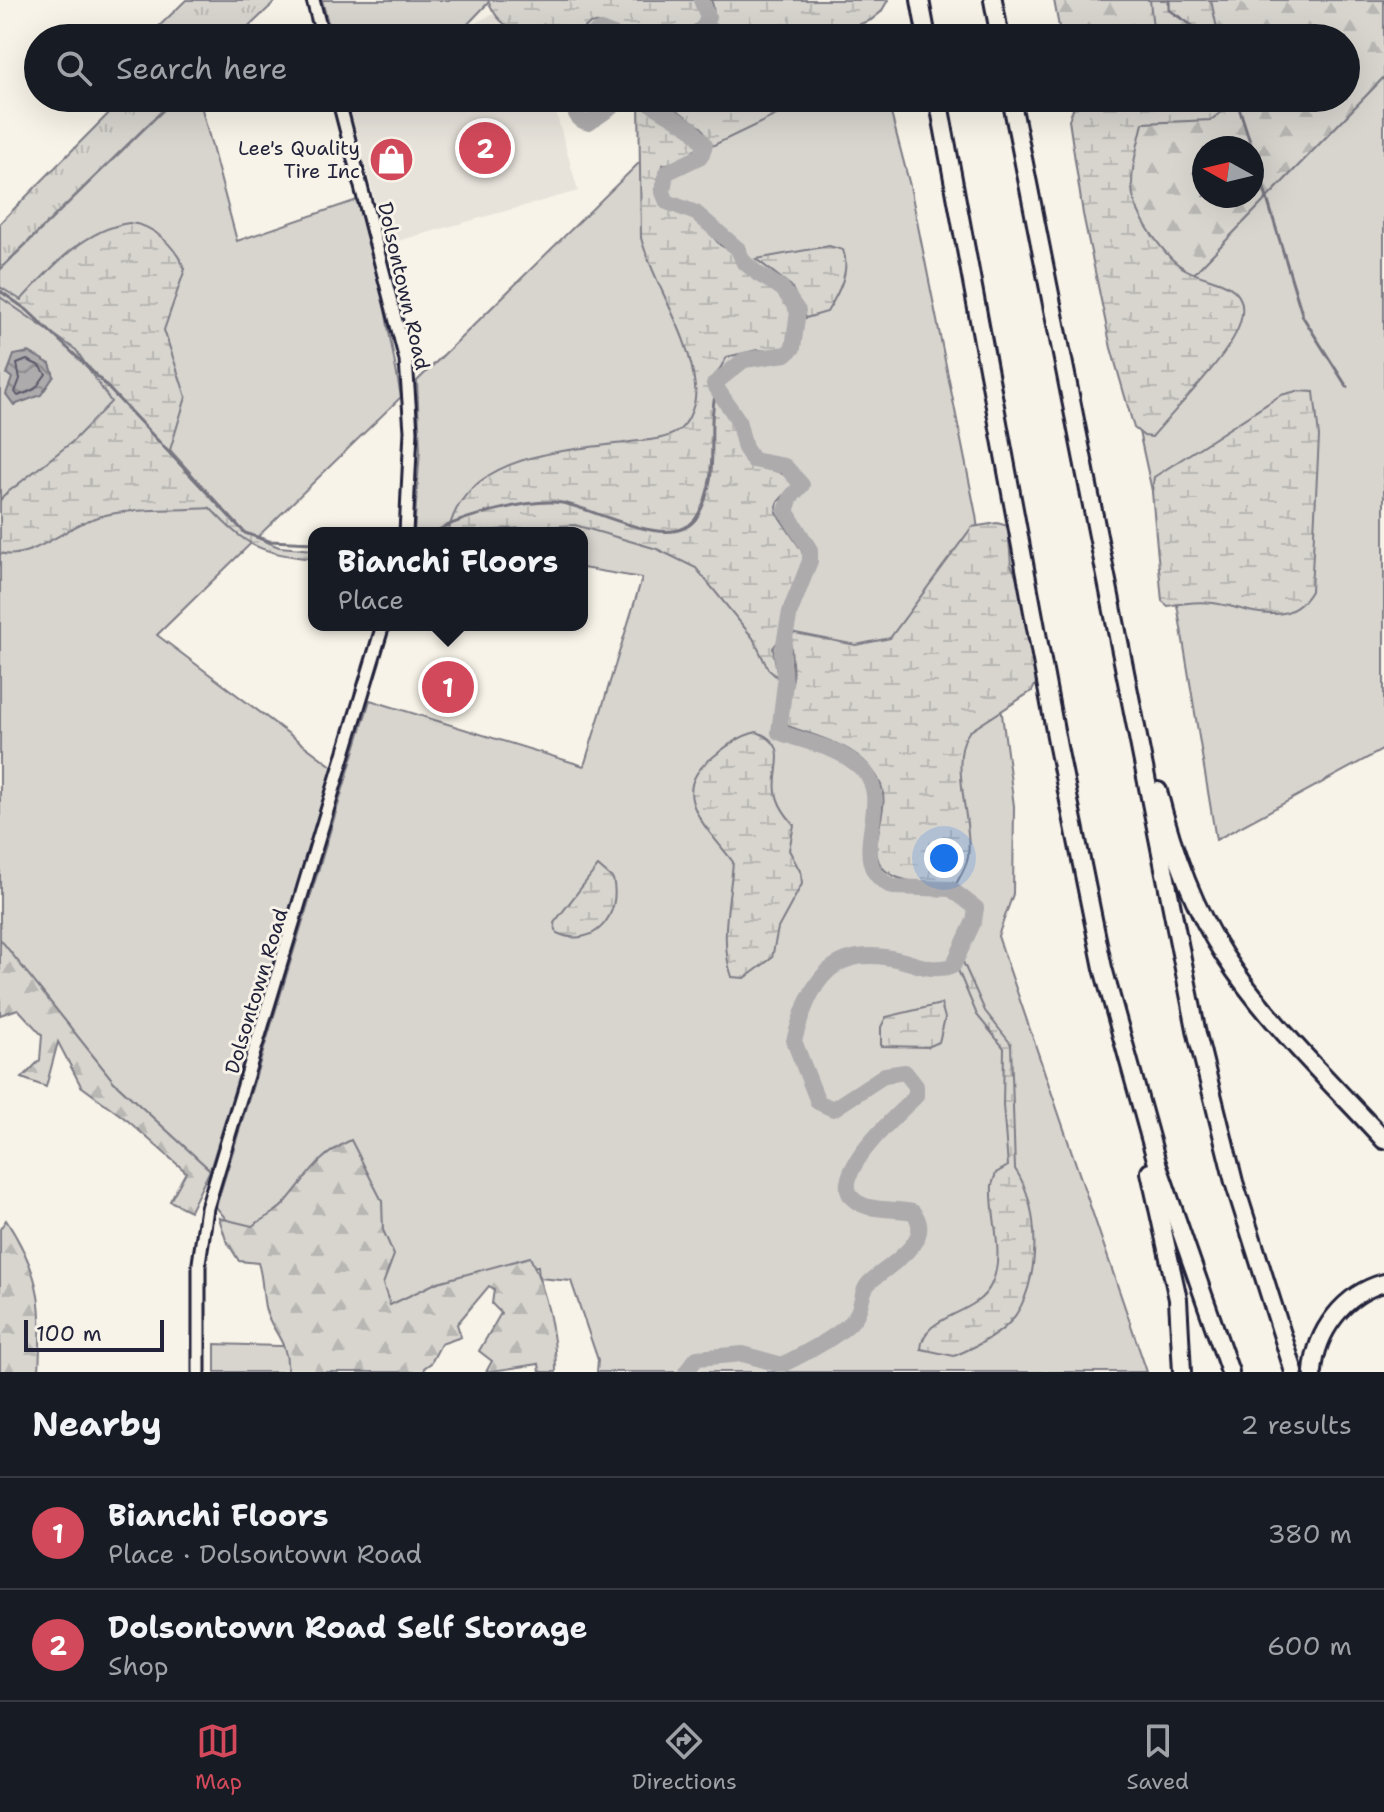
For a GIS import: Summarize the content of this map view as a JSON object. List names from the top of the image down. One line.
{"streets":{"street":["Dolsontown Road"]},"places":{"shop":["Lee's Quality Tire Inc"]},"scale_bar":"100 m","north":"left","page":{"search":"Search here","pins":["2","1"],"popup":["Bianchi Floors","Place"],"scale":"100 m","heading":["Nearby","2 results"],"list":[{"mark":"1","name":"Bianchi Floors","note":"Place · Dolsontown Road","value":"380 m"},{"mark":"2","name":"Dolsontown Road Self Storage","note":"Shop","value":"600 m"}],"nav":["Map","Directions","Saved"]}}
